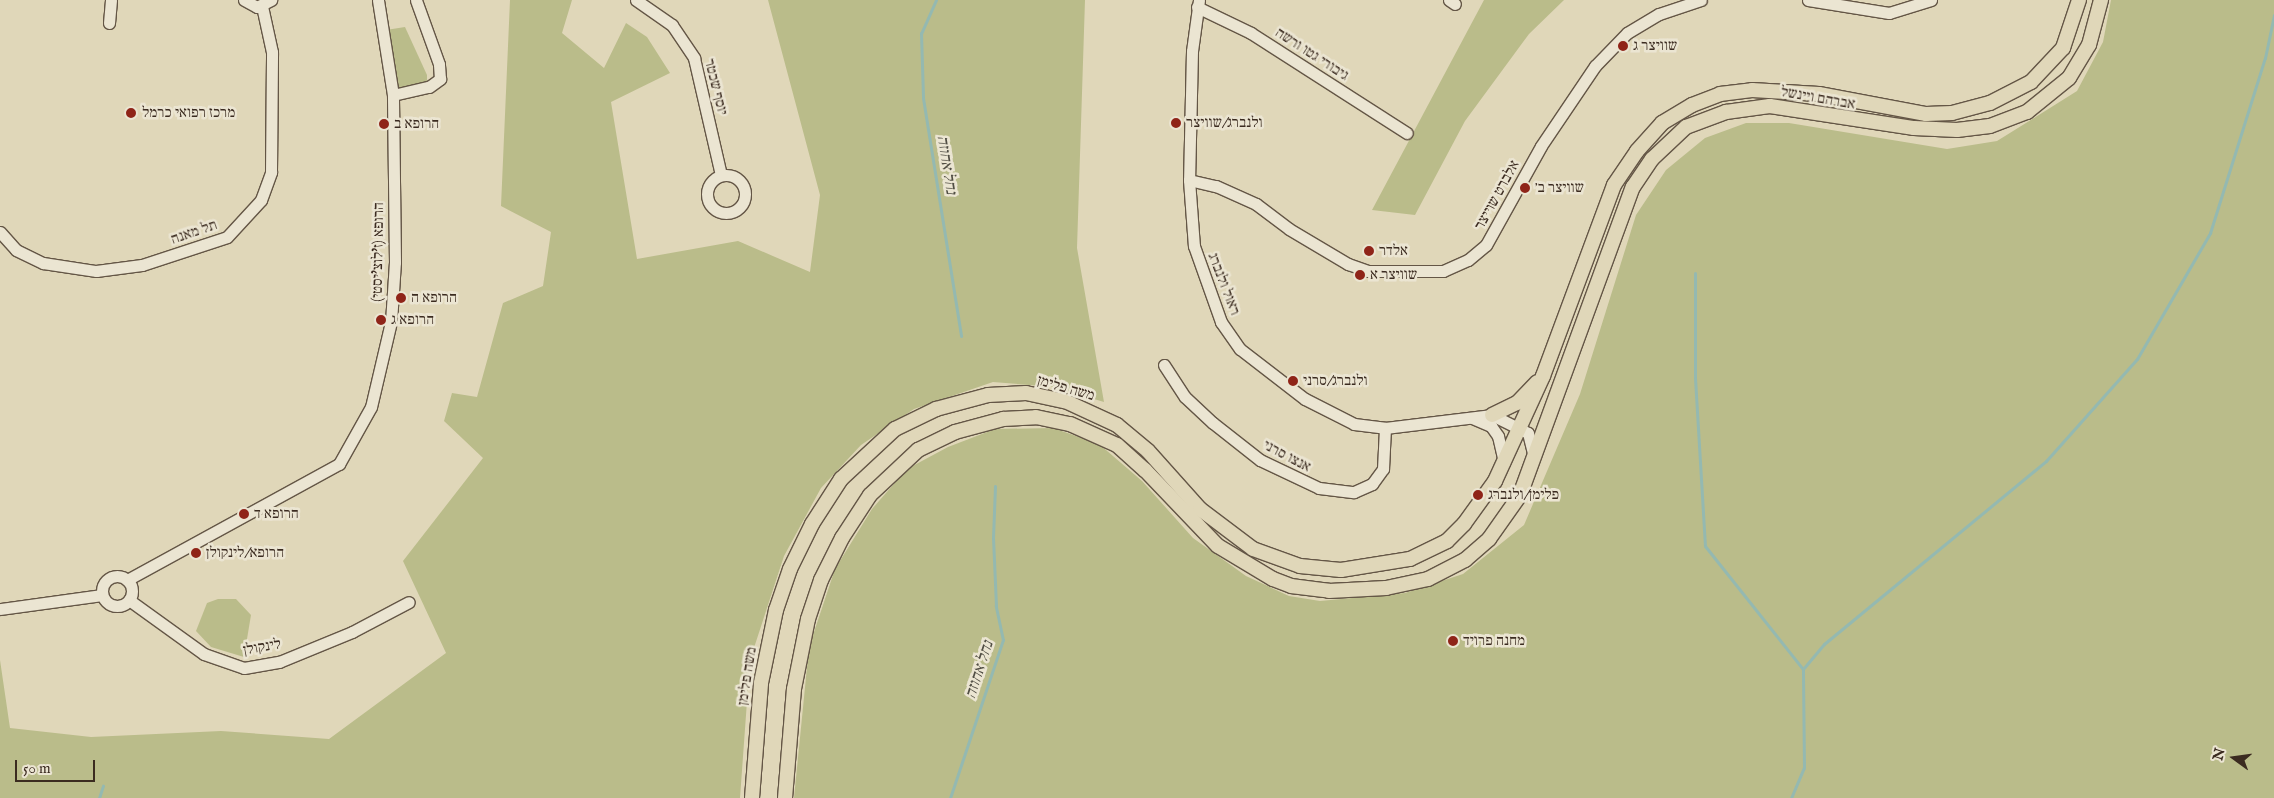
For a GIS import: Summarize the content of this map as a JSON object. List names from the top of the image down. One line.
{"streets":{"main road":["אברהם ויינשל","משה פלימן"],"street":["גיבורי גטו ורשה","יוסף שכטר","אלברט שוייצר","תל מאנה","הרופא (ז'לוצ'יסטי)","ראול ולנברג","אנצו סרני","לינקולן"]},"crossings":[["גיבורי גטו ורשה","ראול ולנברג"],["אברהם ויינשל","משה פלימן"],["אלברט שוייצר","ראול ולנברג"],["הרופא (ז'לוצ'יסטי)","לינקולן"],["ראול ולנברג","אנצו סרני"]],"water":["נחל אחוזה"],"places":["שוויצר ג","מרכז רפואי כרמל","ולנברג/שוויצר","הרופא ב","שוויצר ב׳","אלדר","שוויצר א","הרופא ה","הרופא ג","ולנברג/סרני","פלימן/ולנברג","הרופא ד","הרופא/לינקולן","מחנה פרויד"],"scale_bar":"50 m","north":"left"}
